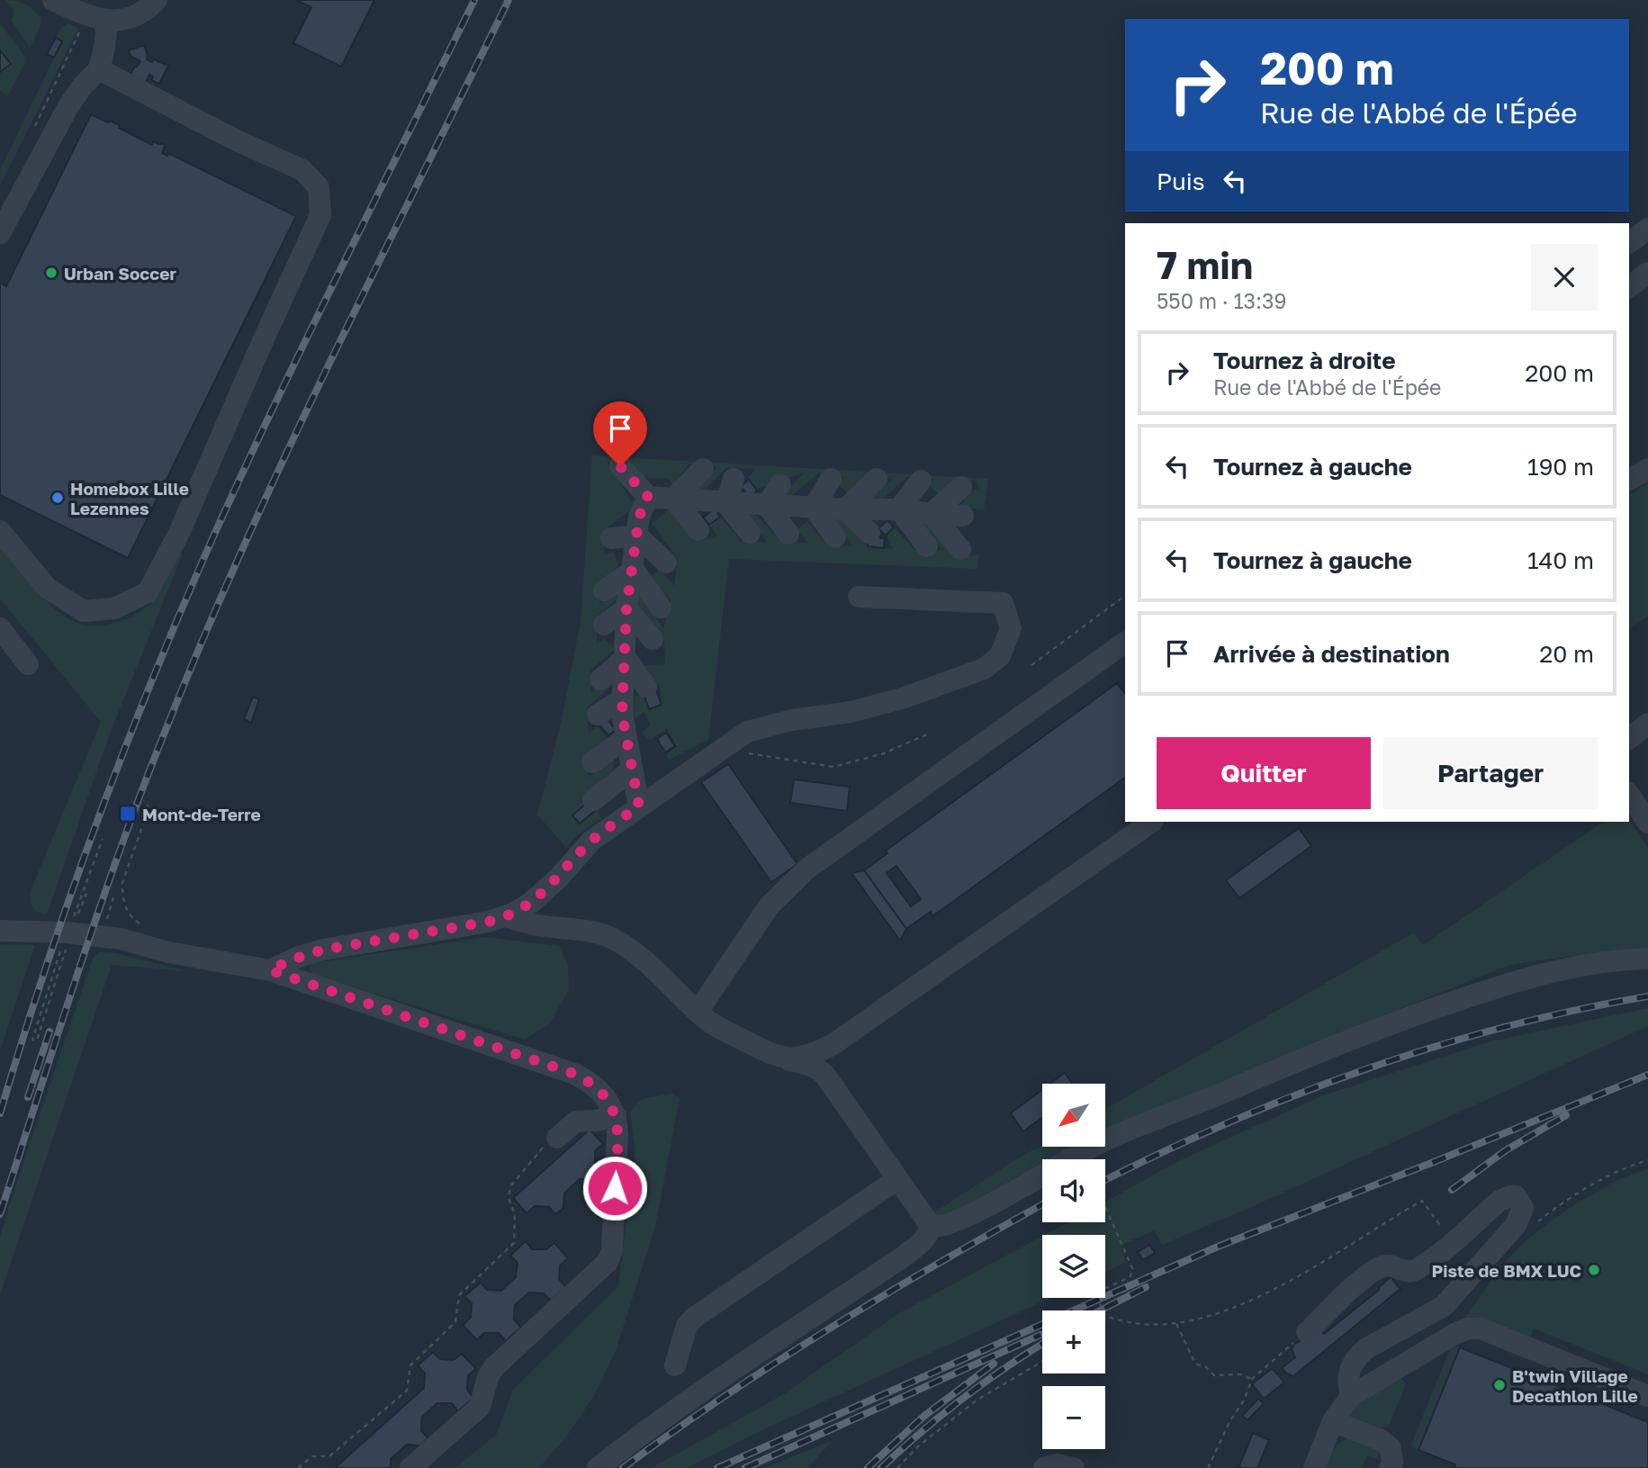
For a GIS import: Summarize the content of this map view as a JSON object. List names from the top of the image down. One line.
{"places":{"other":["Urban Soccer","Homebox Lille Lezennes","Piste de BMX LUC","B'twin Village Decathlon Lille"],"transit":["Mont-de-Terre"]},"north":"bottom left","page":{"turn":["200 m","Rue de l'Abbé de l'Épée"],"then":"Puis","heading":["7 min","550 m · 13:39"],"list":[{"name":"Tournez à droite","note":"Rue de l'Abbé de l'Épée","value":"200 m"},{"name":"Tournez à gauche","value":"190 m"},{"name":"Tournez à gauche","value":"140 m"},{"name":"Arrivée à destination","value":"20 m"}],"buttons":["Quitter","Partager"],"map_buttons":["+","−"]}}
